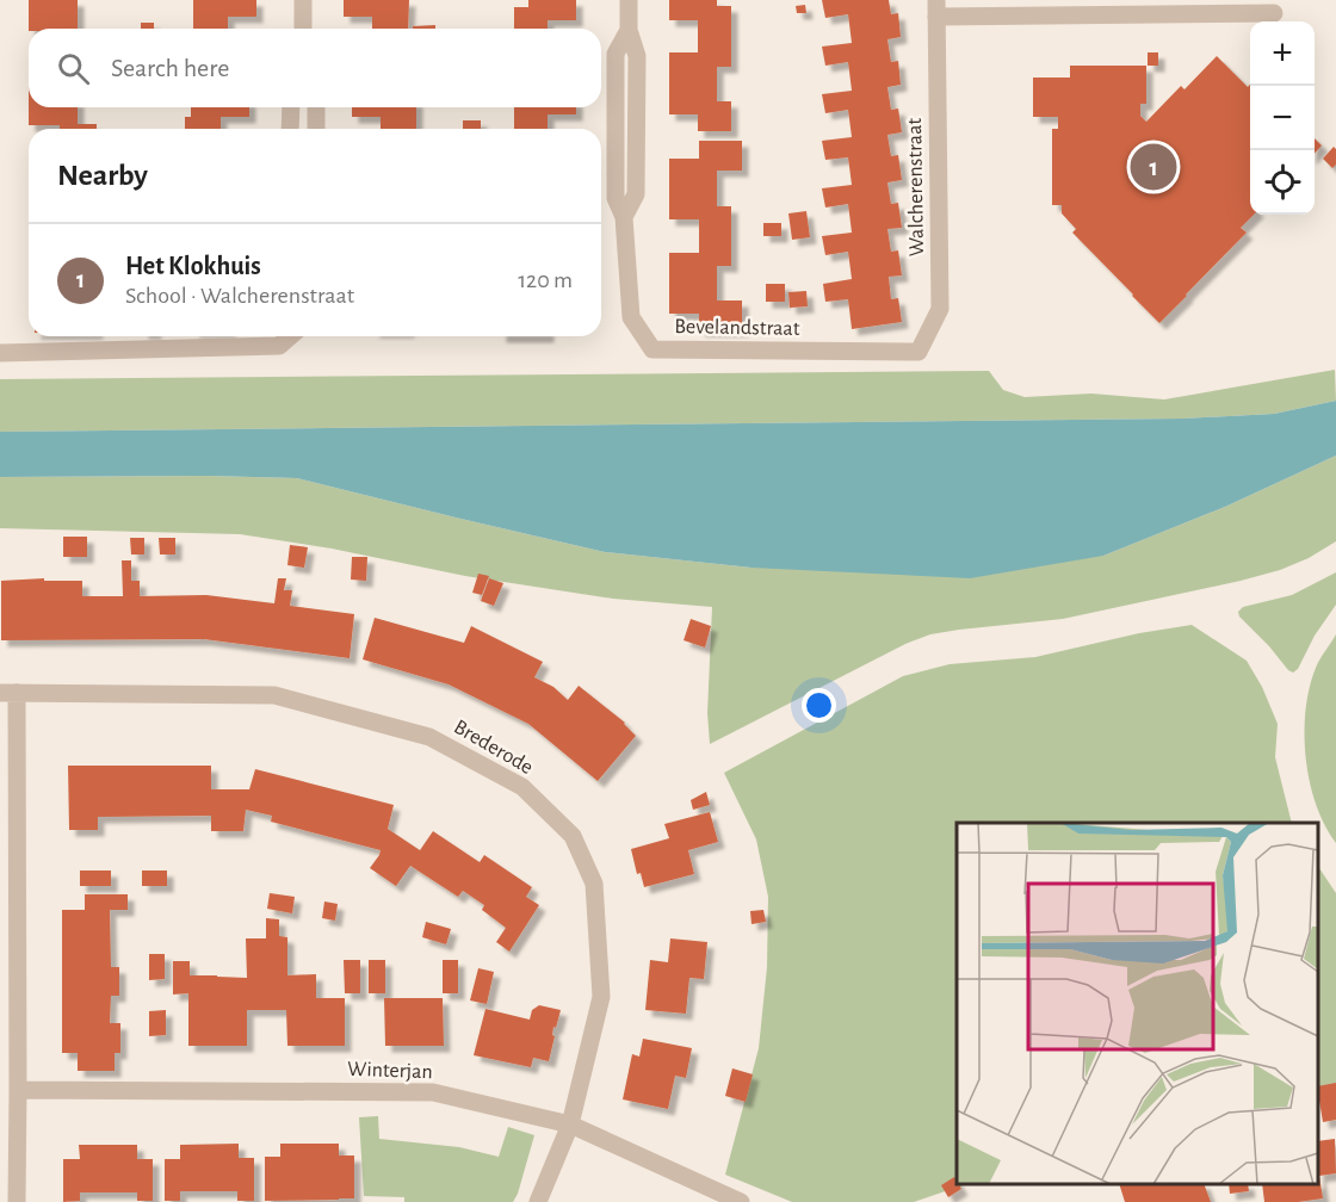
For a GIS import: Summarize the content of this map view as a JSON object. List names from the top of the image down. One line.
{"streets":{"street":["Walcherenstraat","Bevelandstraat","Brederode","Winterjan"]},"crossings":[["Walcherenstraat","Bevelandstraat"],["Brederode","Winterjan"]],"page":{"map_buttons":["+","−"],"search":"Search here","heading":"Nearby","pins":"1","list":[{"mark":"1","name":"Het Klokhuis","note":"School · Walcherenstraat","value":"120 m"}]}}
